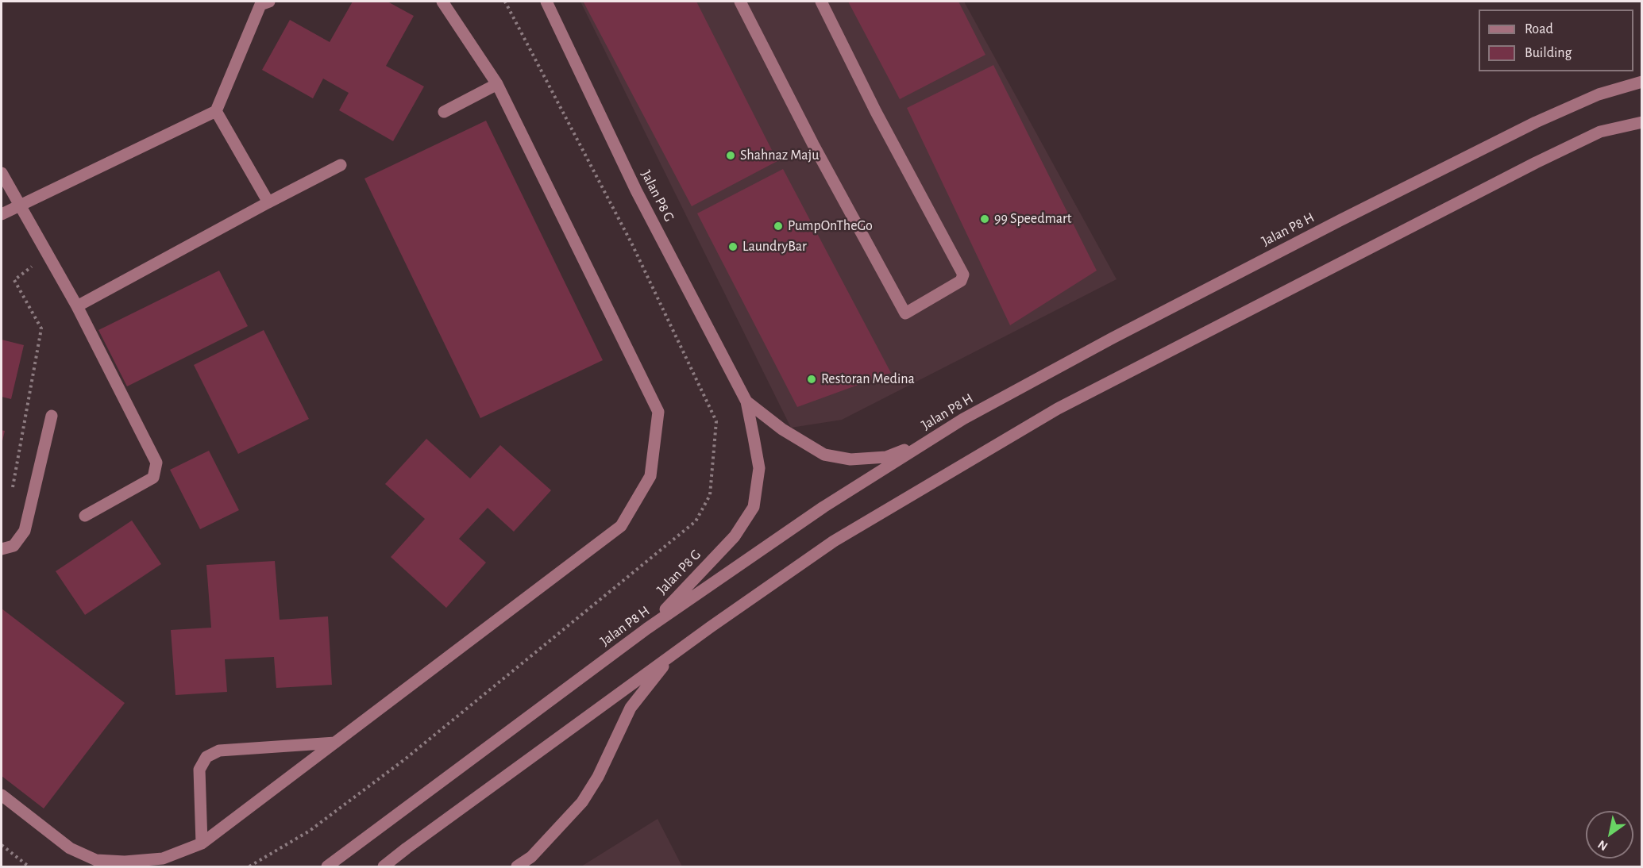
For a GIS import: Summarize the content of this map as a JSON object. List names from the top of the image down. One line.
{"streets":{"street":["Jalan P8 G","Jalan P8 H"]},"crossings":[["Jalan P8 G","Jalan P8 H"]],"places":["Shahnaz Maju","99 Speedmart","PumpOnTheGo","LaundryBar","Restoran Medina"],"legend":["Road","Building"],"north":"bottom left"}
